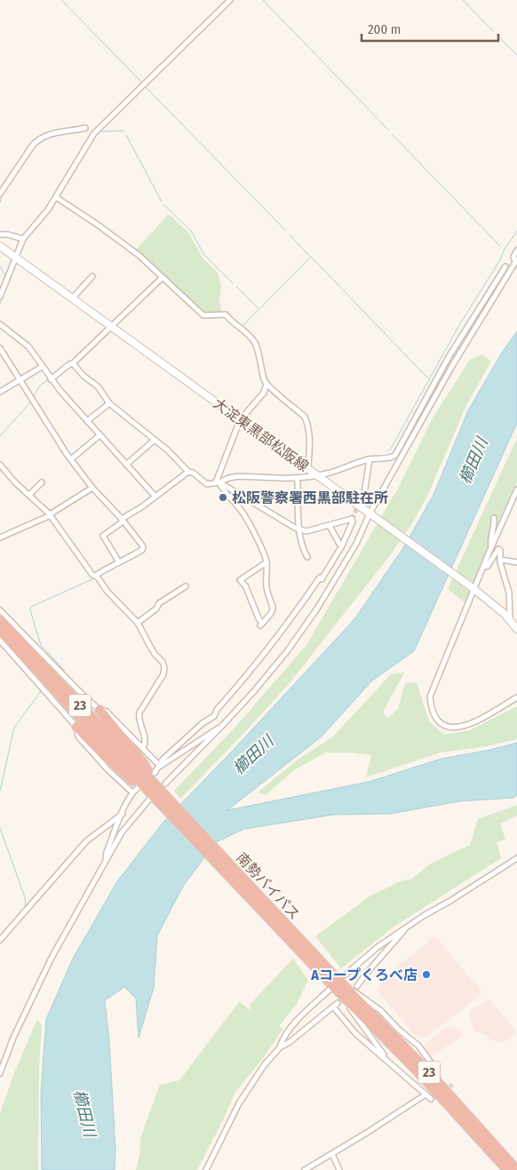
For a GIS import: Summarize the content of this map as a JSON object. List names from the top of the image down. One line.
{"streets":{"highway":["23","南勢バイパス"],"main road":["大淀東黒部松阪線"]},"water":["櫛田川"],"places":["松阪警察署西黒部駐在所","Aコープくろべ店"],"scale_bar":"200 m"}
